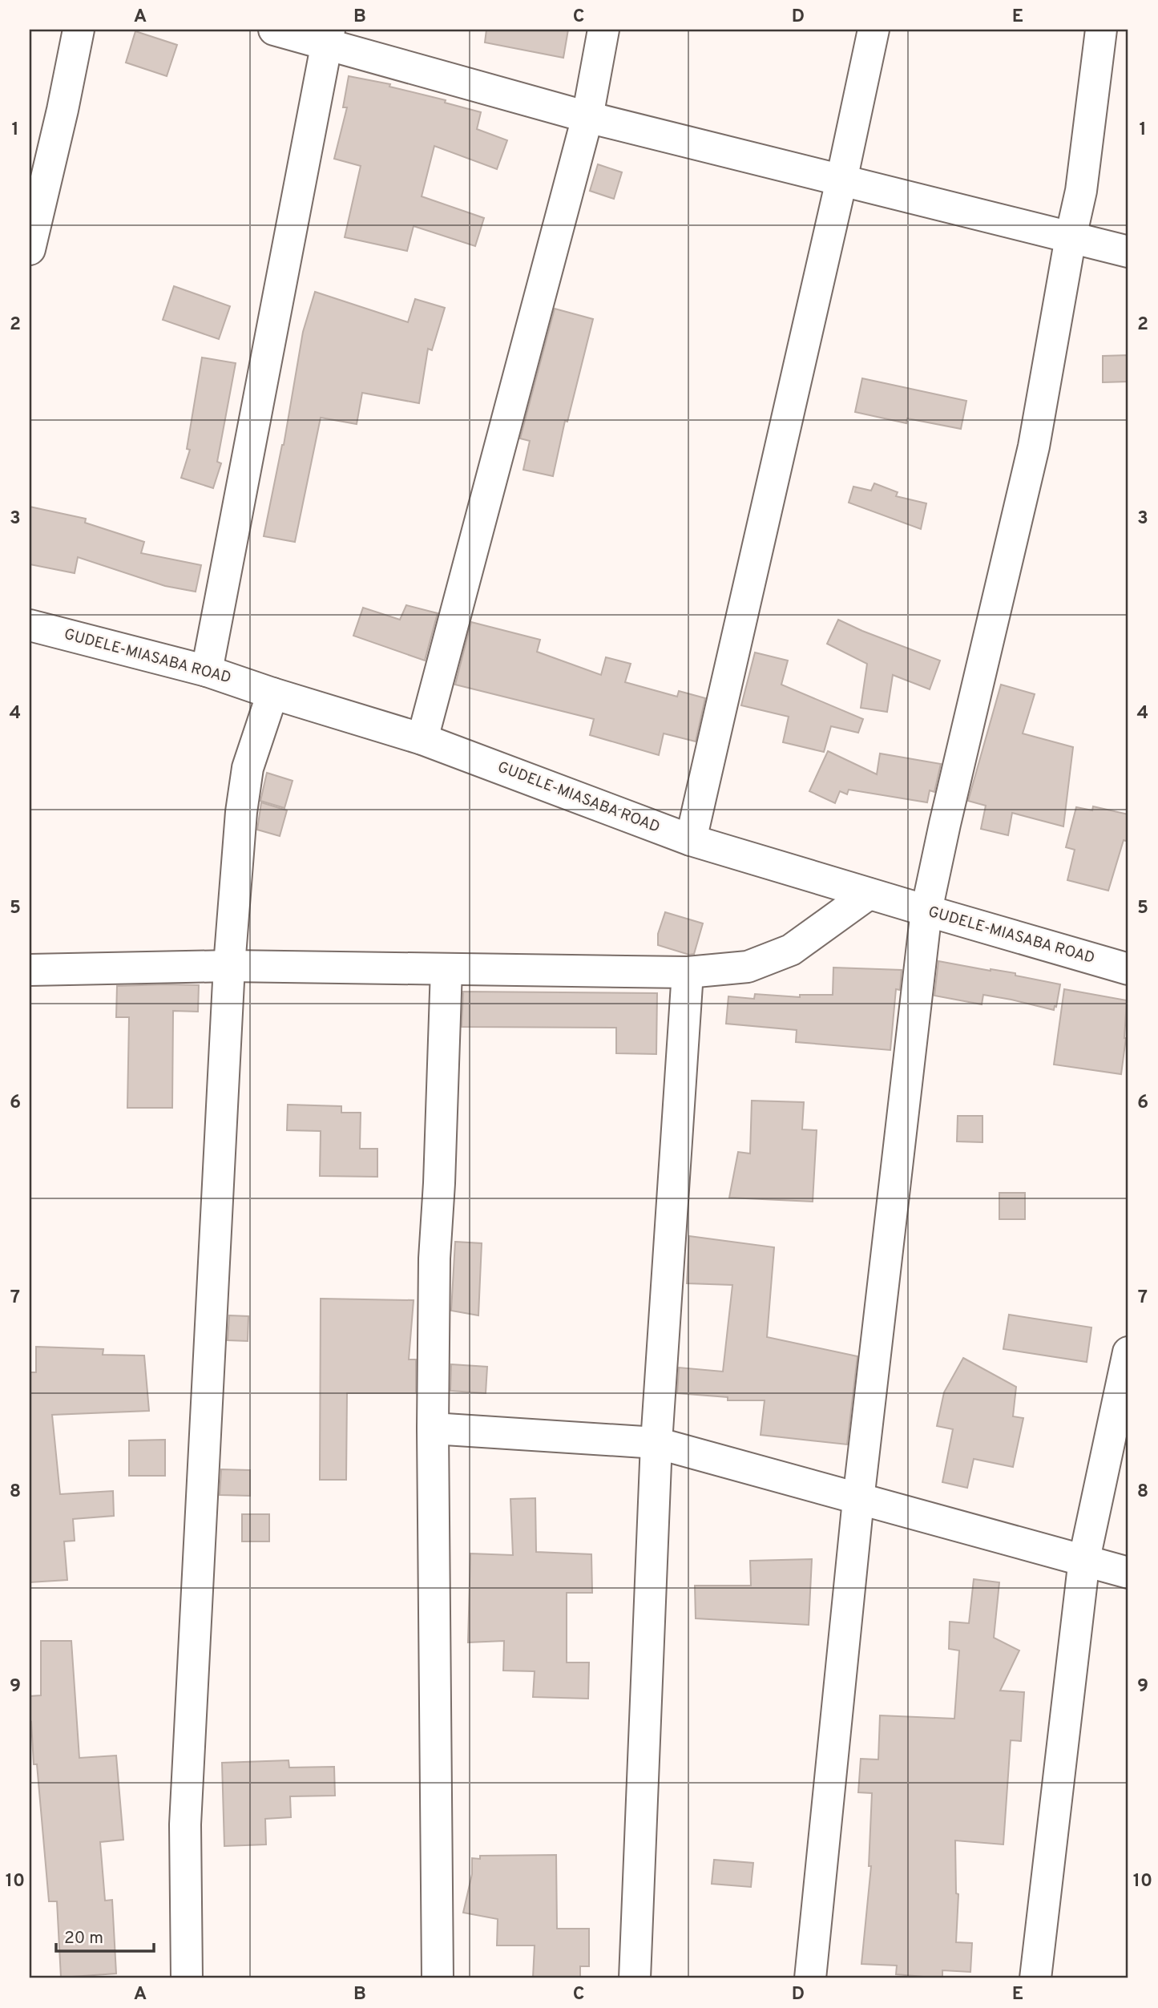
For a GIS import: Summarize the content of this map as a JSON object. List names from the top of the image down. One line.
{"streets":{"street":["GUDELE-MIASABA ROAD"]},"scale_bar":"20 m","grid":{"columns":["A","B","C","D","E"],"rows":["1","2","3","4","5","6","7","8","9","10"]}}
